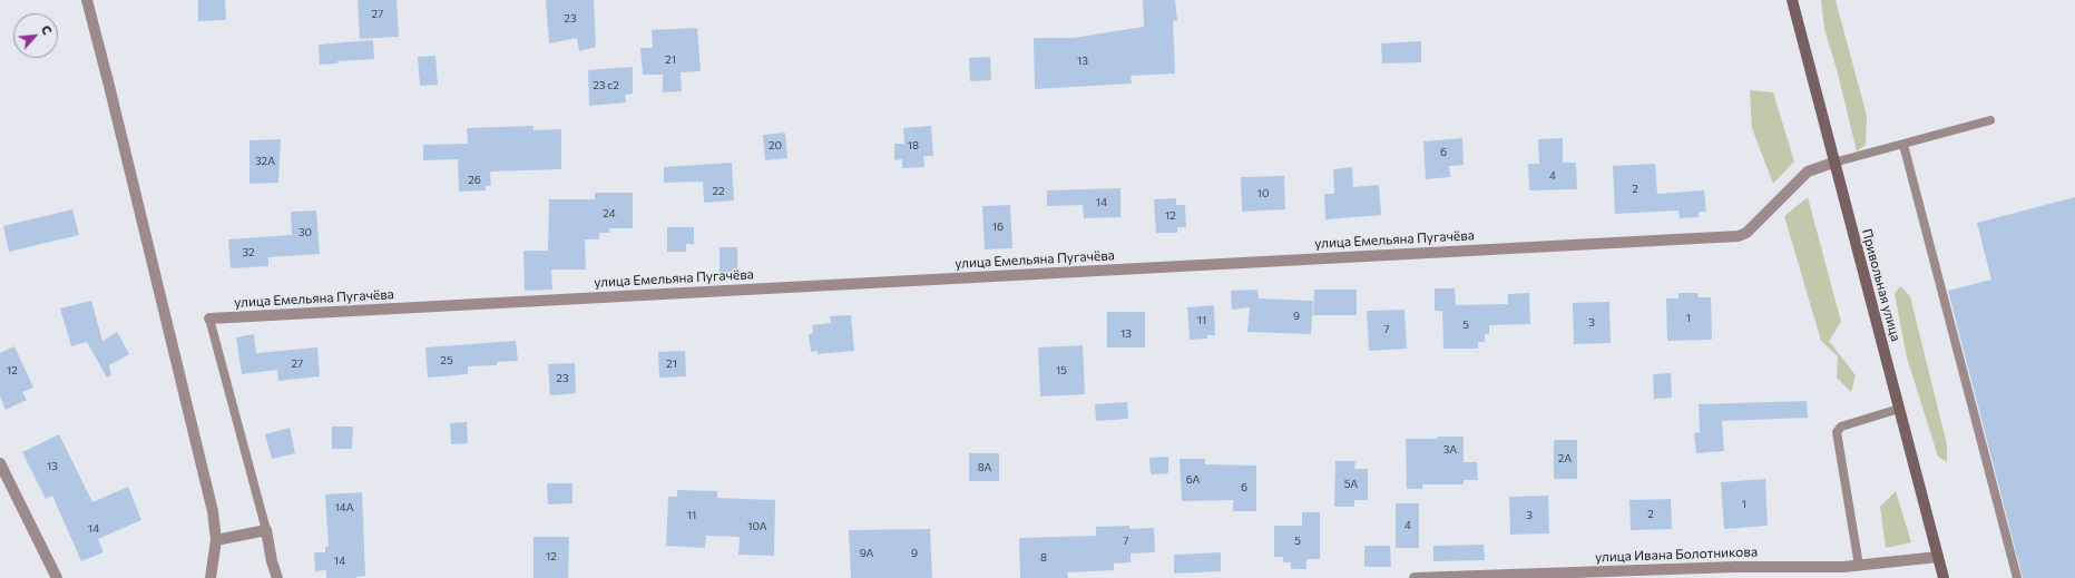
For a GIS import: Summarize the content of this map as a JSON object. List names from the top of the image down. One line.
{"streets":{"street":["улица Емельяна Пугачёва","Привольная улица","улица Ивана Болотникова"]},"crossings":[["улица Емельяна Пугачёва","Привольная улица"],["Привольная улица","улица Ивана Болотникова"]],"house_numbers":["27","23","21","13","23 с2","20","18","6","32А","4","26","2","22","10","14","24","12","16","30","32","9","1","11","3","5","7","13","25","27","21","12","15","23","3А","2А","13","8А","6А","5А","6","1","14А","2","11","3","4","10А","14","7","5","9А","9","12","8","14"],"north":"top right"}
